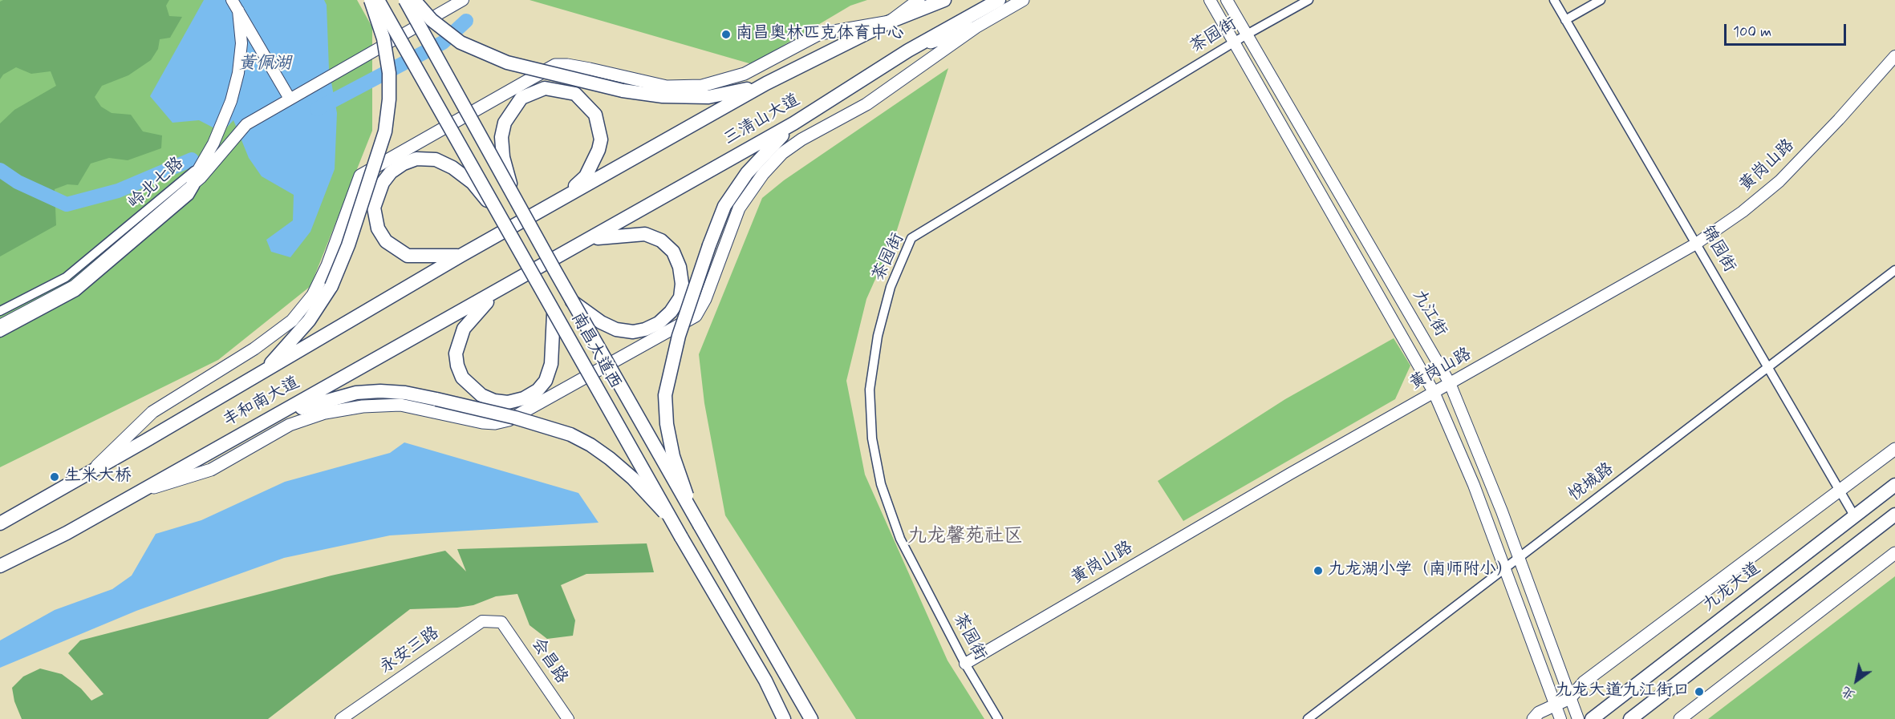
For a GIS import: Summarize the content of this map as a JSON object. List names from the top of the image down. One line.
{"streets":{"main road":["三清山大道","南昌大道西","丰和南大道","九龙大道"],"street":["茶园街","黄岗山路","岭北七路","锦园街","九江街","悦城路","永安三路","会昌路"]},"crossings":[["茶园街","黄岗山路"],["茶园街","九江街"],["三清山大道","丰和南大道"],["黄岗山路","锦园街"],["黄岗山路","九江街"],["锦园街","悦城路"],["锦园街","九龙大道"],["九江街","悦城路"],["永安三路","会昌路"]],"districts":["九龙馨苑社区"],"water":["黄佩湖"],"places":["南昌奥林匹克体育中心","生米大桥","九龙湖小学（南师附小）","九龙大道九江街口"],"scale_bar":"100 m","north":"bottom left"}
